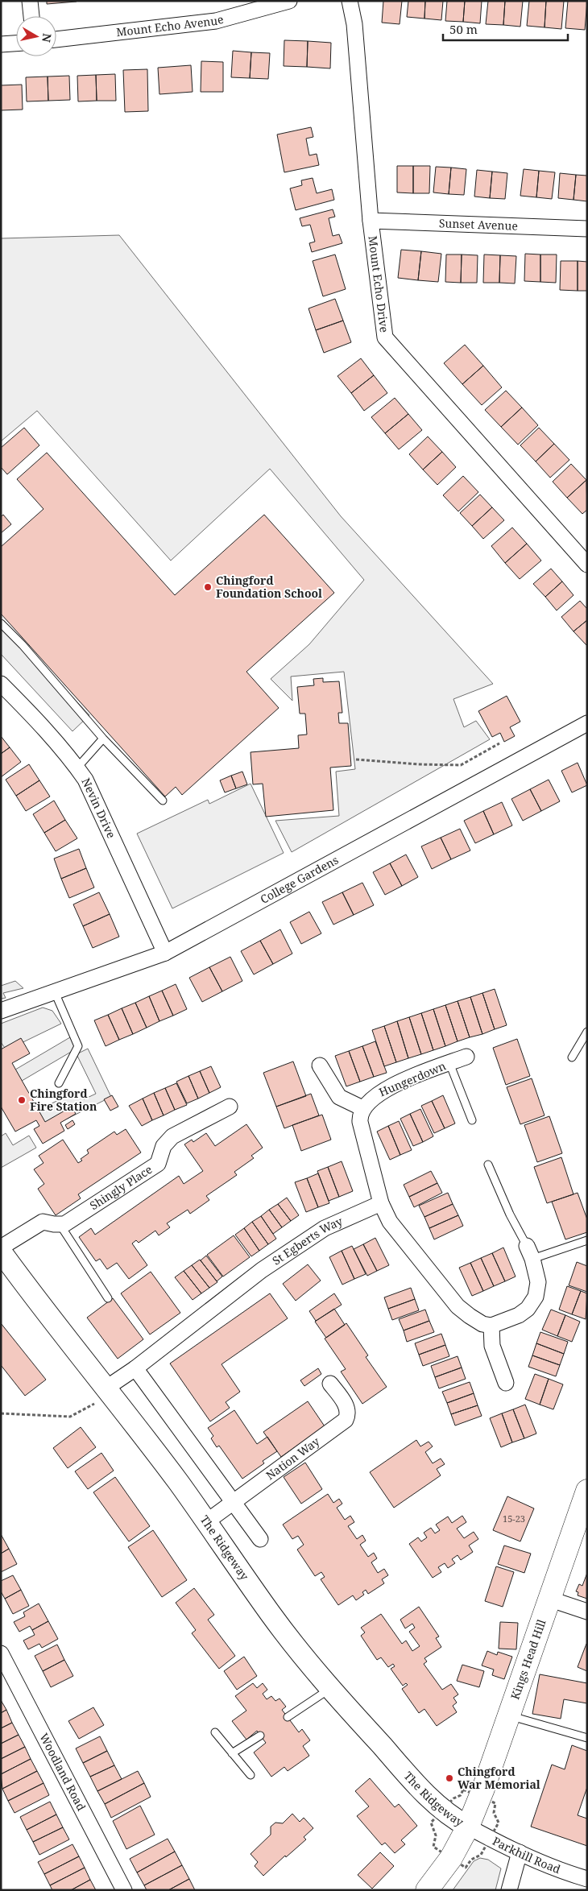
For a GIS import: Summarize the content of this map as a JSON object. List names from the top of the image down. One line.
{"streets":{"main road":["The Ridgeway","Kings Head Hill"],"street":["Mount Echo Avenue","Sunset Avenue","Mount Echo Drive","Nevin Drive","College Gardens","Hungerdown","Shingly Place","St Egberts Way","Nation Way","Woodland Road","Parkhill Road"]},"crossings":[["Sunset Avenue","Mount Echo Drive"],["Nevin Drive","College Gardens"],["St Egberts Way","The Ridgeway"],["Nation Way","The Ridgeway"],["The Ridgeway","Kings Head Hill"],["The Ridgeway","Parkhill Road"],["Kings Head Hill","Parkhill Road"]],"places":["Chingford Foundation School","Chingford Fire Station","Chingford War Memorial"],"house_numbers":["15-23"],"scale_bar":"50 m","north":"right"}
